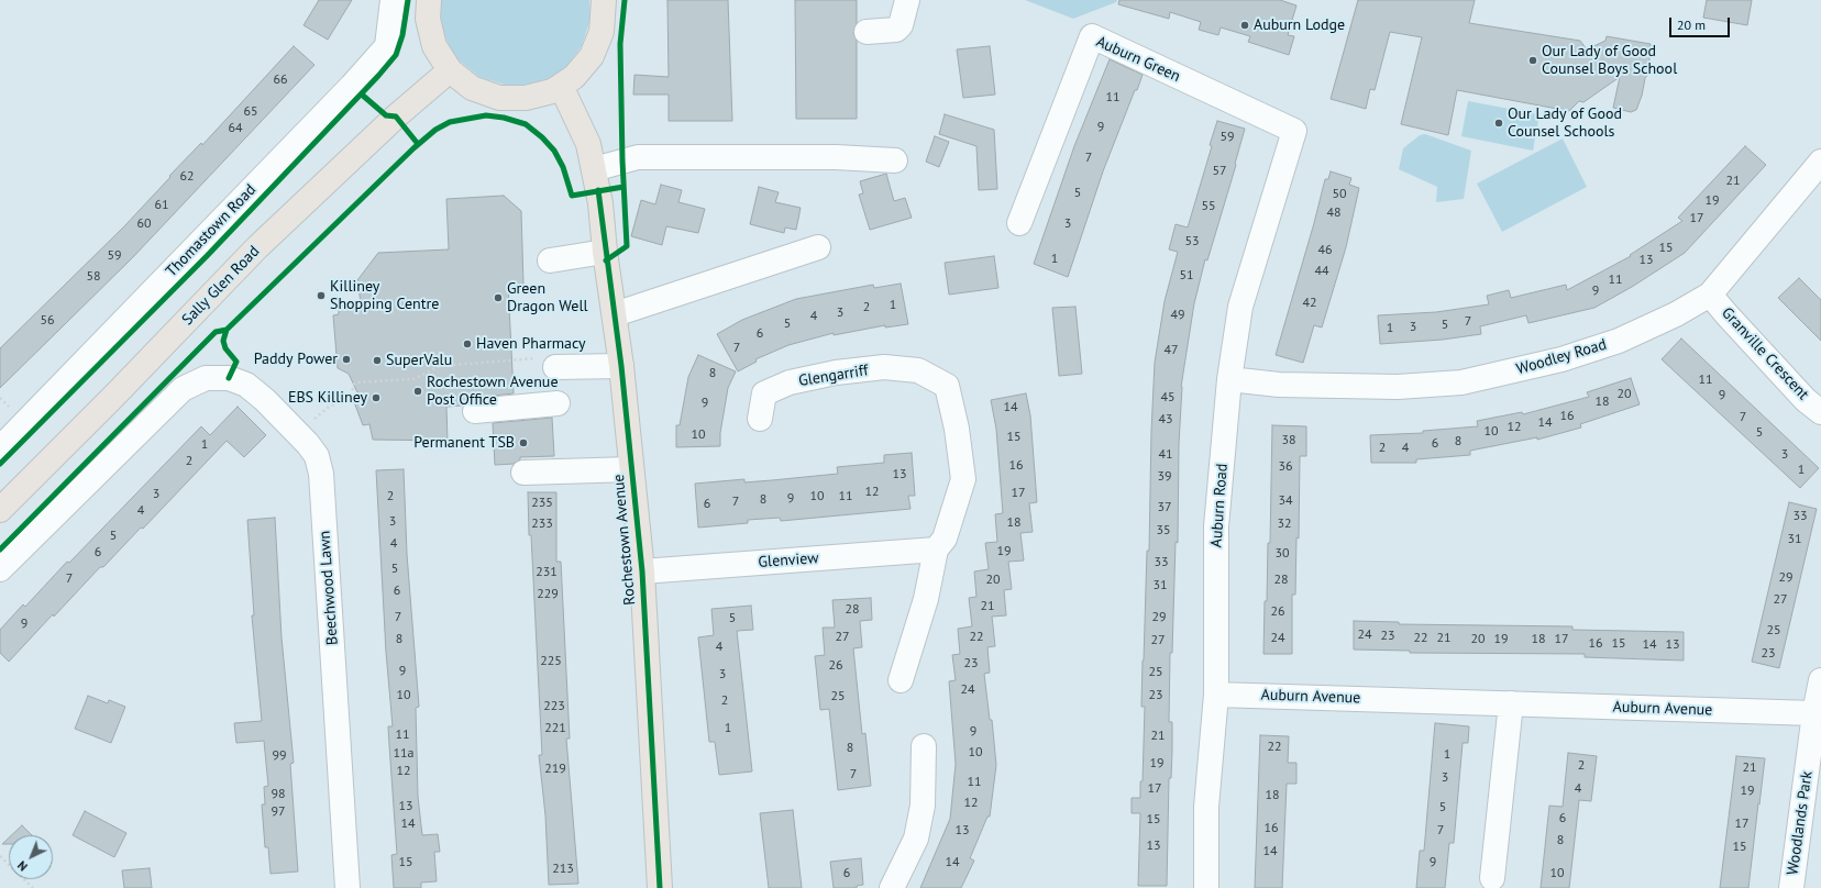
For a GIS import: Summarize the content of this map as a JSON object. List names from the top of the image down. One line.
{"streets":{"main road":["Sally Glen Road","Rochestown Avenue"],"street":["Auburn Green","Thomastown Road","Granville Crescent","Woodley Road","Glengarriff","Auburn Road","Glenview","Beechwood Lawn","Auburn Avenue","Woodlands Park"]},"crossings":[["Auburn Green","Auburn Road"],["Granville Crescent","Woodley Road"],["Woodley Road","Auburn Road"],["Glengarriff","Glenview"],["Auburn Road","Auburn Avenue"],["Rochestown Avenue","Glenview"],["Auburn Avenue","Woodlands Park"]],"places":["Auburn Lodge","Our Lady of Good Counsel Boys School","Our Lady of Good Counsel Schools","Killiney Shopping Centre","Green Dragon Well","Haven Pharmacy","Paddy Power","SuperValu","Rochestown Avenue Post Office","EBS Killiney","Permanent TSB"],"house_numbers":["66","11","65","9","64","59","7","57","62","21","5","50","19","61","55","48","17","60","3","53","15","46","59","1","13","44","51","58","11","9","42","1","2","3","49","4","56","7","5","5","3","1","6","7","47","8","11","20","9","45","18","9","14","16","7","43","14","12","10","5","10","15","38","8","6","1","2","4","41","3","2","16","36","1","13","39","12","17","3","2","10","11","9","8","34","7","235","6","37","4","33","3","18","233","32","35","5","31","4","19","6","30","33","5","231","29","7","20","28","31","6","229","27","21","28","26","7","29","5","9","25","24","23","27","22","24","22","21","8","20","19","18","17","27","16","15","14","13","4","23","225","23","26","9","25","3","24","10","23","25","2","223","221","1","9","11","21","22","8","10","11a","1","99","19","2","21","219","12","7","3","11","17","4","19","98","18","12","13","5","97","6","15","14","17","16","13","7","8","13","15","14","15","14","9","213","6","10"],"scale_bar":"20 m","north":"bottom left"}
